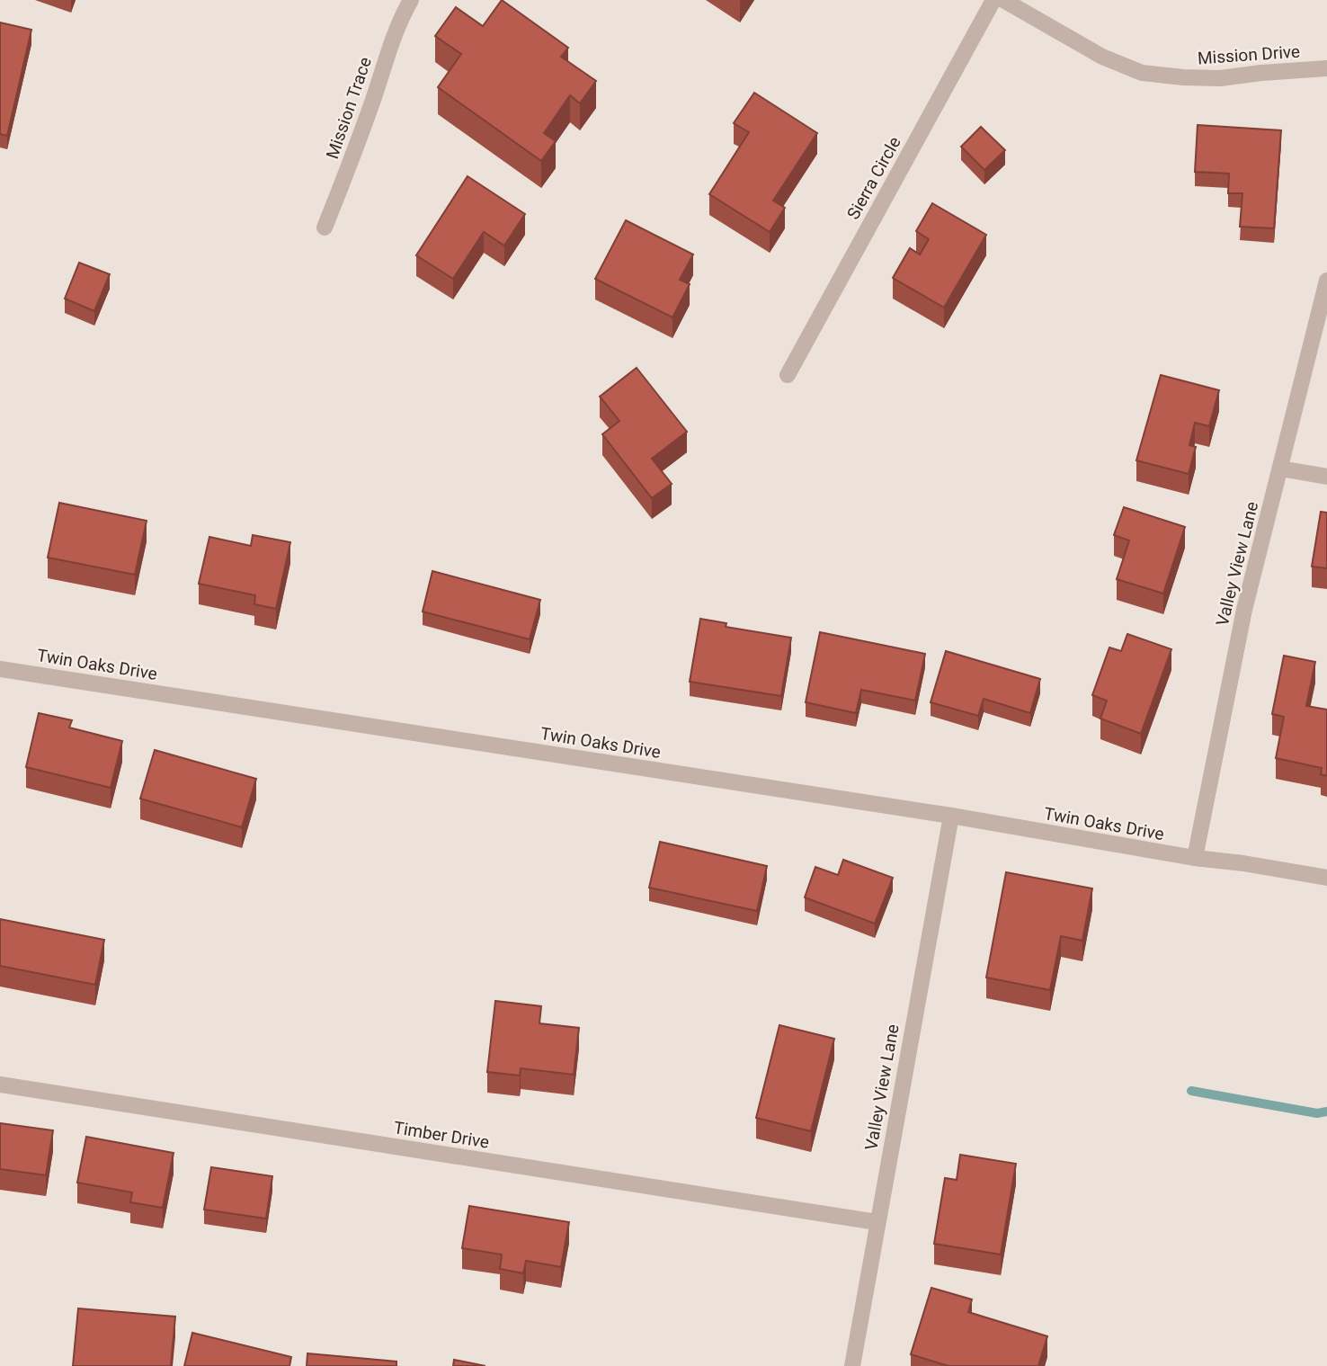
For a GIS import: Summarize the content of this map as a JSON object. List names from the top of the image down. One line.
{"streets":{"street":["Mission Drive","Mission Trace","Sierra Circle","Valley View Lane","Twin Oaks Drive","Timber Drive"]},"crossings":[["Valley View Lane","Twin Oaks Drive"],["Valley View Lane","Timber Drive"]]}
